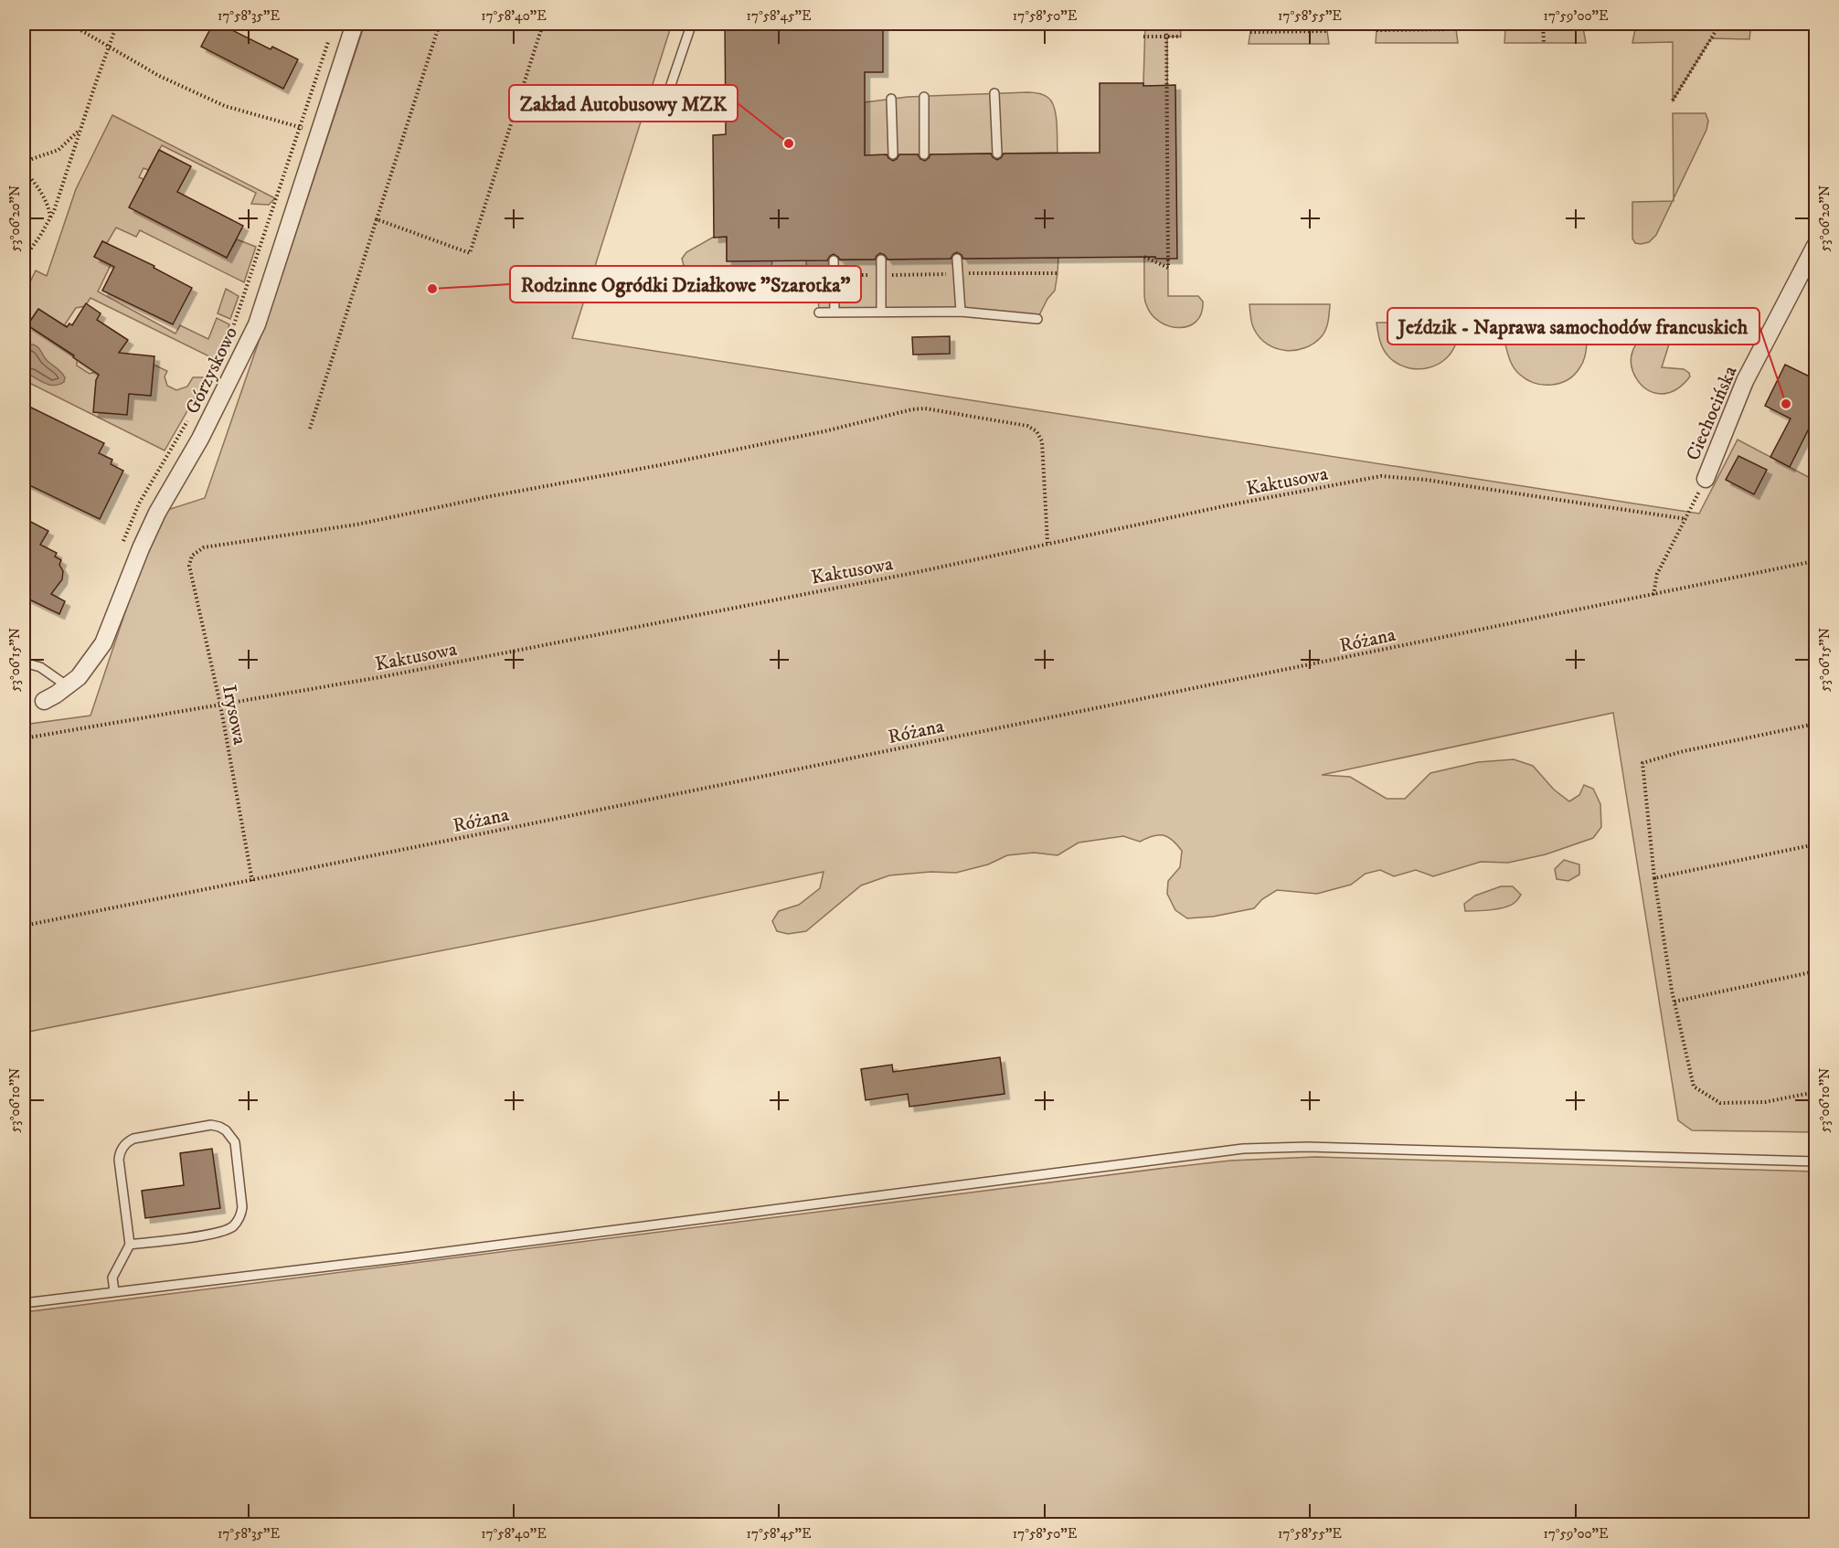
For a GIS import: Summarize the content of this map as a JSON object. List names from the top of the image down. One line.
{"streets":{"street":["Górzyskowo","Ciechocińska"],"path":["Kaktusowa","Różana","Irysowa"]},"crossings":[["Kaktusowa","Irysowa"],["Różana","Irysowa"]],"places":["Zakład Autobusowy MZK","Rodzinne Ogródki Działkowe \"Szarotka\"","Jeździk - Naprawa samochodów francuskich"],"coordinates":["17°58'35\"E","17°58'40\"E","17°58'45\"E","17°58'50\"E","17°58'55\"E","17°59'00\"E","53°06'20\"N","53°06'15\"N","53°06'10\"N"]}
